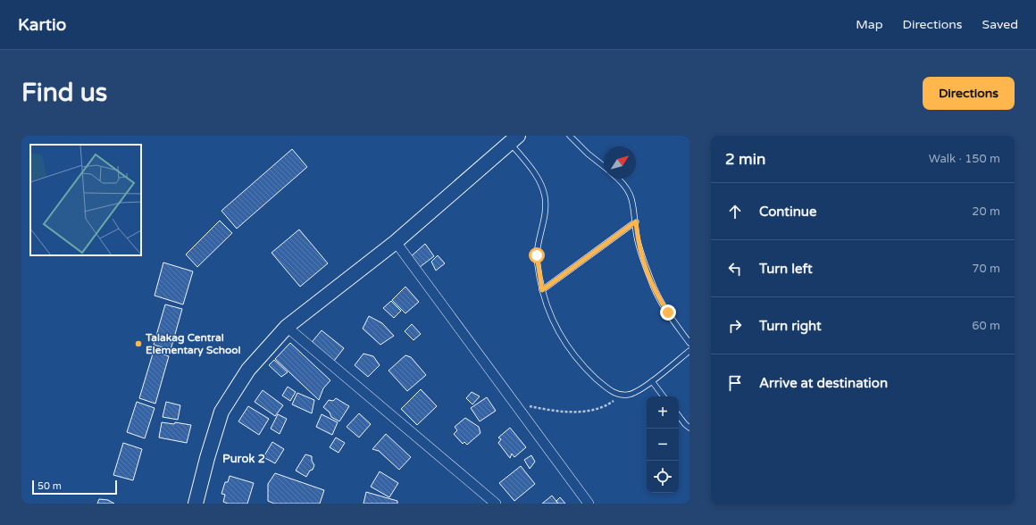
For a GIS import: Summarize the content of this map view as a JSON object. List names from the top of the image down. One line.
{"districts":["Purok 2"],"places":["Talakag Central Elementary School"],"scale_bar":"50 m","north":"top right","page":{"header":"Kartio","nav":["Map","Directions","Saved"],"buttons":"Directions","title":"Find us","heading":["2 min","Walk · 150 m"],"list":[["Continue","20 m"],["Turn left","70 m"],["Turn right","60 m"],"Arrive at destination"],"map_buttons":["+","−"],"scale":"50 m"}}
